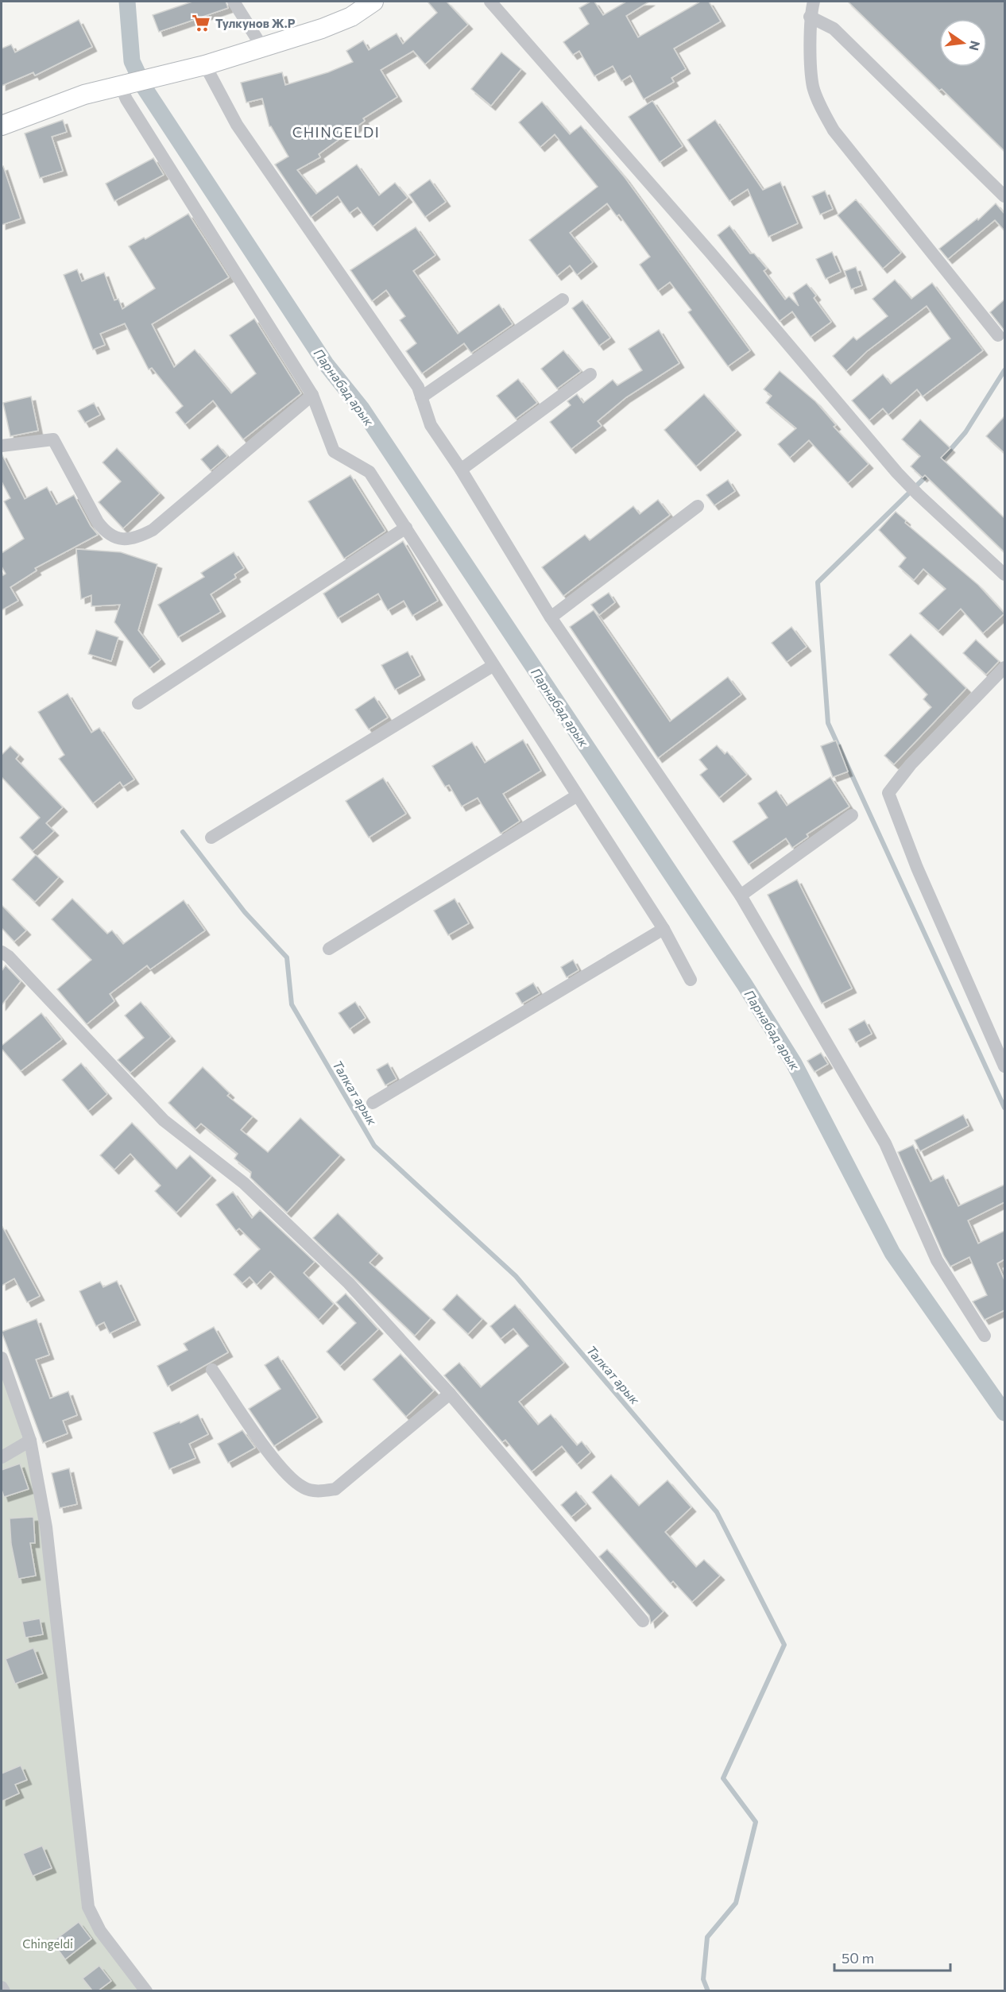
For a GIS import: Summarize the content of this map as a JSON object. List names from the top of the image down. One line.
{"districts":["CHINGELDI"],"water":["Парнабад арык","Талкат арык"],"parks":["Chingeldi"],"places":{"supermarket":["Тулкунов Ж.Р"]},"scale_bar":"50 m","north":"right"}
